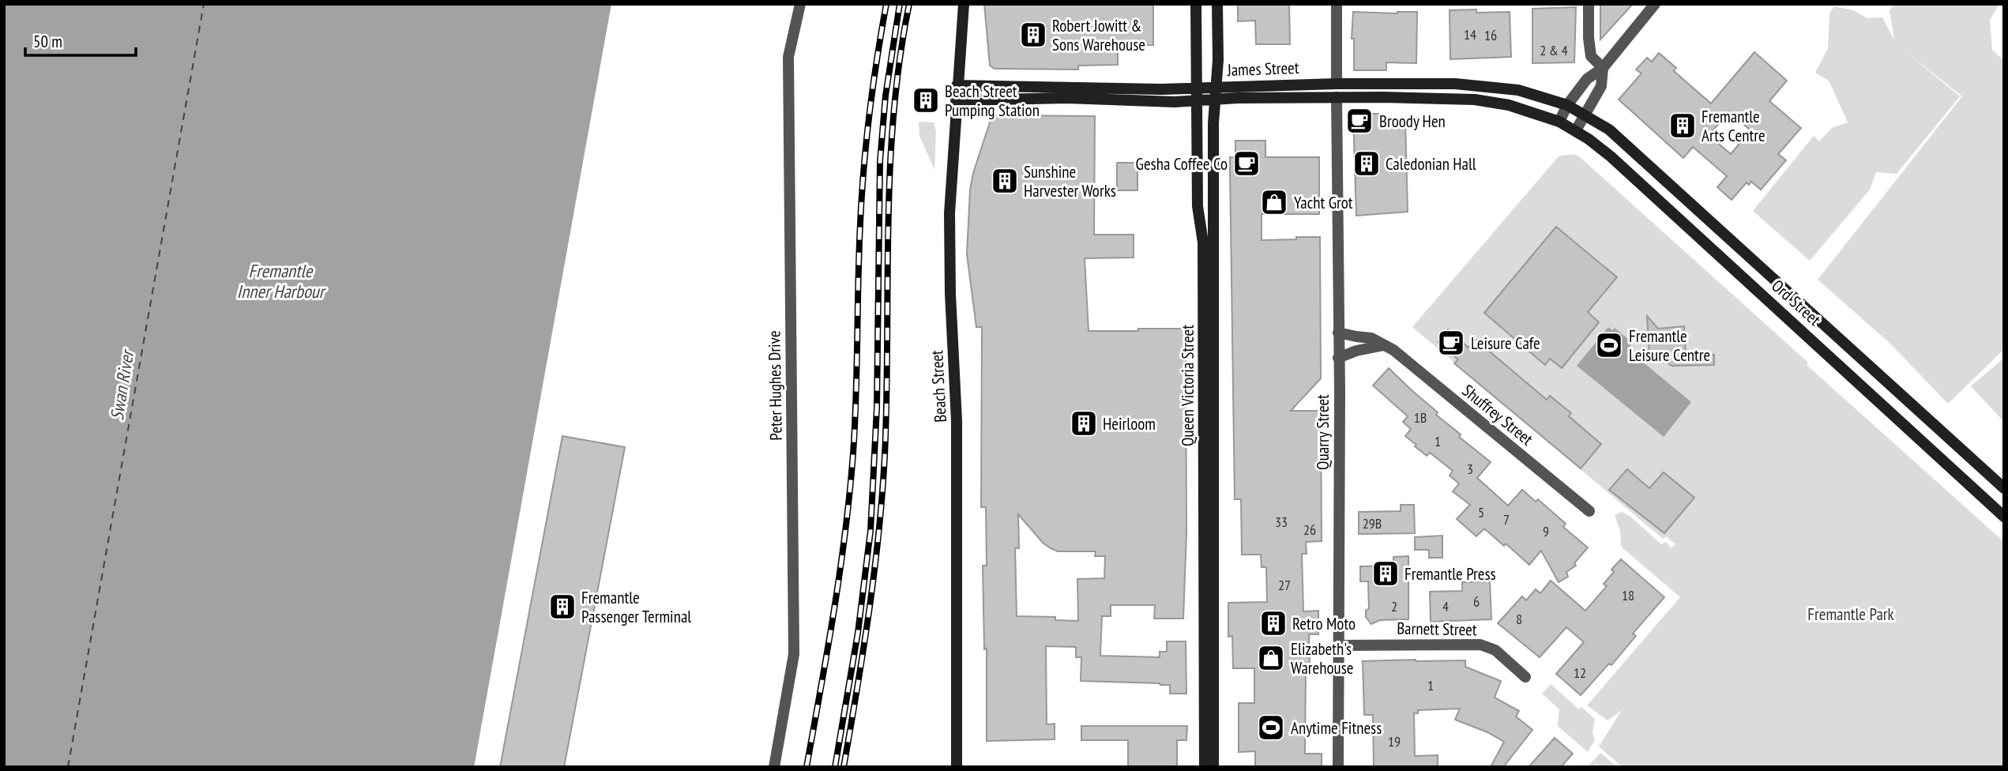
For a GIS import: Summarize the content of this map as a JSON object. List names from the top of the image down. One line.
{"streets":{"street":["James Street","Ord Street","Peter Hughes Drive","Queen Victoria Street","Beach Street","Shuffrey Street","Quarry Street","Barnett Street"]},"crossings":[["James Street","Ord Street"],["James Street","Queen Victoria Street"],["James Street","Beach Street"],["James Street","Quarry Street"],["Shuffrey Street","Quarry Street"],["Quarry Street","Barnett Street"]],"water":["Fremantle Inner Harbour","Swan River"],"parks":["Fremantle Park"],"places":{"building":["Robert Jowitt & Sons Warehouse","Beach Street Pumping Station","Fremantle Arts Centre","Caledonian Hall","Sunshine Harvester Works","Heirloom","Fremantle Press","Fremantle Passenger Terminal","Retro Moto"],"cafe":["Broody Hen","Gesha Coffee Co","Leisure Cafe"],"shop":["Yacht Grot","Elizabeth's Warehouse"],"sports":["Fremantle Leisure Centre","Anytime Fitness"]},"house_numbers":["14","16","2 & 4","1B","1","3","5","7","33","29B","26","9","27","18","6","2","4","8","12","1","19"],"scale_bar":"50 m"}
